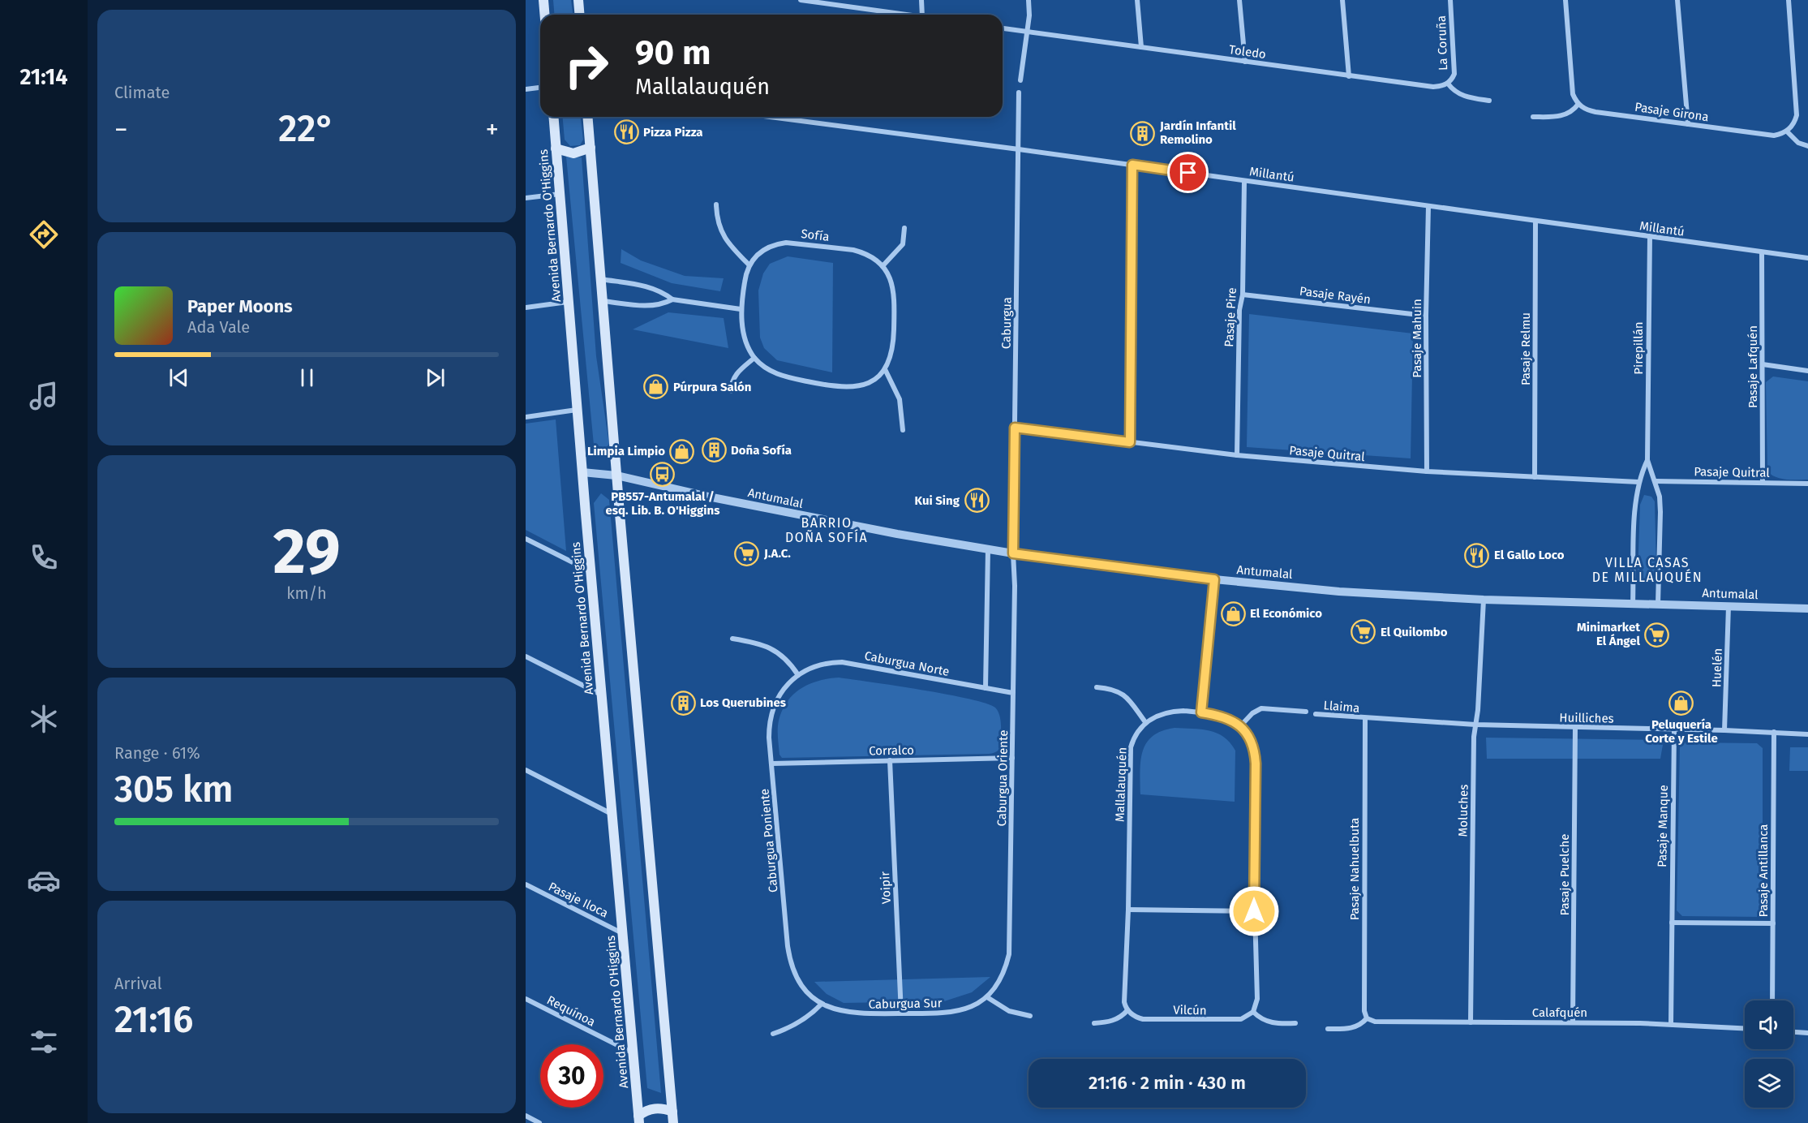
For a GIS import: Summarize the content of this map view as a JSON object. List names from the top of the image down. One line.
{"streets":{"main road":["Avenida Bernardo O'Higgins"],"street":["La Coruña","Toledo","Pasaje Girona","Millantú","Sofía","Pasaje Rayén","Pasaje Pire","Caburgua","Pasaje Mahuin","Pirepillán","Pasaje Relmu","Pasaje Lafquén","Pasaje Quitral","Antumalal","Caburgua Norte","Huelén","Llaima","Huilliches","Corralco","Caburgua Oriente","Mallalauquén","Moluches","Pasaje Manque","Caburgua Poniente","Pasaje Nahuelbuta","Pasaje Antillanca","Pasaje Puelche","Voipir","Pasaje Iloca","Caburgua Sur","Vilcún","Requínoa","Calafquén"]},"crossings":[["La Coruña","Toledo"],["Millantú","Pasaje Pire"],["Millantú","Caburgua"],["Millantú","Pasaje Mahuin"],["Millantú","Pirepillán"],["Millantú","Pasaje Relmu"],["Millantú","Pasaje Lafquén"],["Avenida Bernardo O'Higgins","Antumalal"],["Avenida Bernardo O'Higgins","Pasaje Iloca"],["Avenida Bernardo O'Higgins","Requínoa"],["Pasaje Rayén","Pasaje Pire"],["Pasaje Rayén","Pasaje Mahuin"],["Pasaje Pire","Pasaje Quitral"],["Caburgua","Pasaje Quitral"],["Caburgua","Antumalal"],["Caburgua","Caburgua Oriente"],["Pasaje Mahuin","Pasaje Quitral"],["Pirepillán","Pasaje Quitral"],["Pirepillán","Antumalal"],["Pasaje Relmu","Pasaje Quitral"],["Pasaje Lafquén","Pasaje Quitral"],["Antumalal","Huelén"],["Antumalal","Caburgua Oriente"],["Antumalal","Moluches"],["Caburgua Norte","Caburgua Oriente"],["Caburgua Norte","Caburgua Poniente"],["Huelén","Huilliches"],["Llaima","Huilliches"],["Llaima","Pasaje Nahuelbuta"],["Huilliches","Moluches"],["Huilliches","Pasaje Manque"],["Huilliches","Pasaje Nahuelbuta"],["Huilliches","Pasaje Antillanca"],["Huilliches","Pasaje Puelche"],["Corralco","Caburgua Oriente"],["Corralco","Caburgua Poniente"],["Corralco","Voipir"],["Caburgua Oriente","Caburgua Sur"],["Mallalauquén","Vilcún"],["Moluches","Calafquén"],["Pasaje Manque","Calafquén"],["Caburgua Poniente","Caburgua Sur"],["Pasaje Nahuelbuta","Calafquén"],["Pasaje Puelche","Calafquén"],["Voipir","Caburgua Sur"]],"districts":["BARRIO DOÑA SOFÍA","VILLA CASAS DE MILLAUQUÉN"],"places":{"restaurant":["Pizza Pizza","Kui Sing","El Gallo Loco"],"building":["Jardín Infantil Remolino","Doña Sofía","Los Querubines"],"shop":["Púrpura Salón","Limpia Limpio","El Económico","Peluquería Corte y Estile"],"bus stop":["PB557-Antumalal / esq. Lib. B. O'Higgins"],"supermarket":["J.A.C.","El Quilombo","Minimarket El Ángel"]},"page":{"tabs":"21:14","tile":["Climate",["29","km/h"],["Range · 61%","305 km"],["Arrival","21:16"]],"turn":["90 m","Mallalauquén"],"heat":["−","22°","+"],"song":["Paper Moons","Ada Vale"],"limit":"30","trip":"21:16 · 2 min · 430 m"}}
